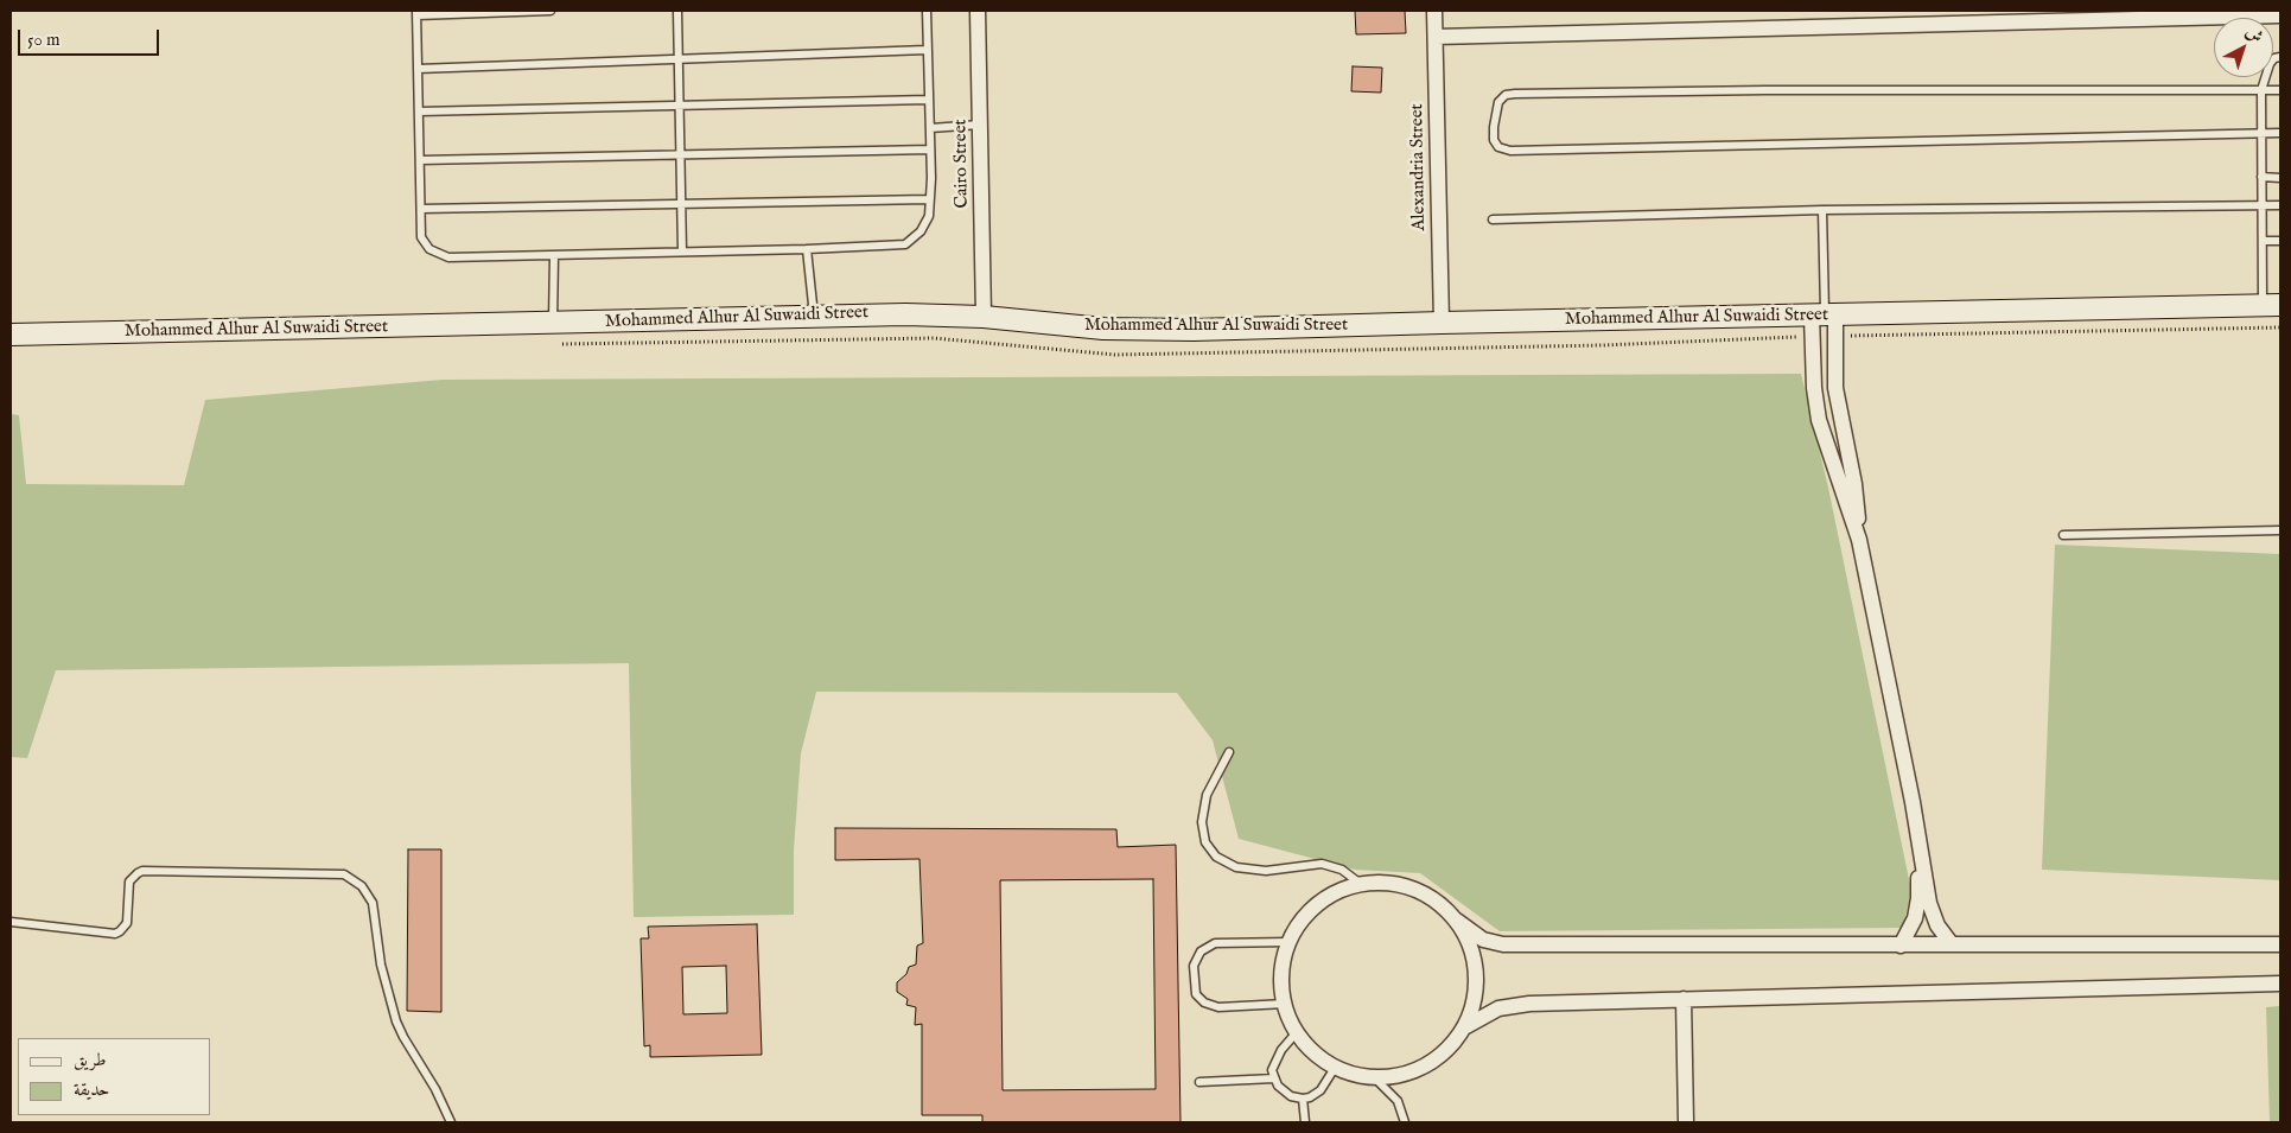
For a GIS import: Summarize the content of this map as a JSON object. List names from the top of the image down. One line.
{"streets":{"street":["Cairo Street","Alexandria Street","Mohammed Alhur Al Suwaidi Street"]},"crossings":[["Cairo Street","Mohammed Alhur Al Suwaidi Street"],["Alexandria Street","Mohammed Alhur Al Suwaidi Street"]],"legend":["طريق","حديقة"],"scale_bar":"50 m","north":"top right"}
